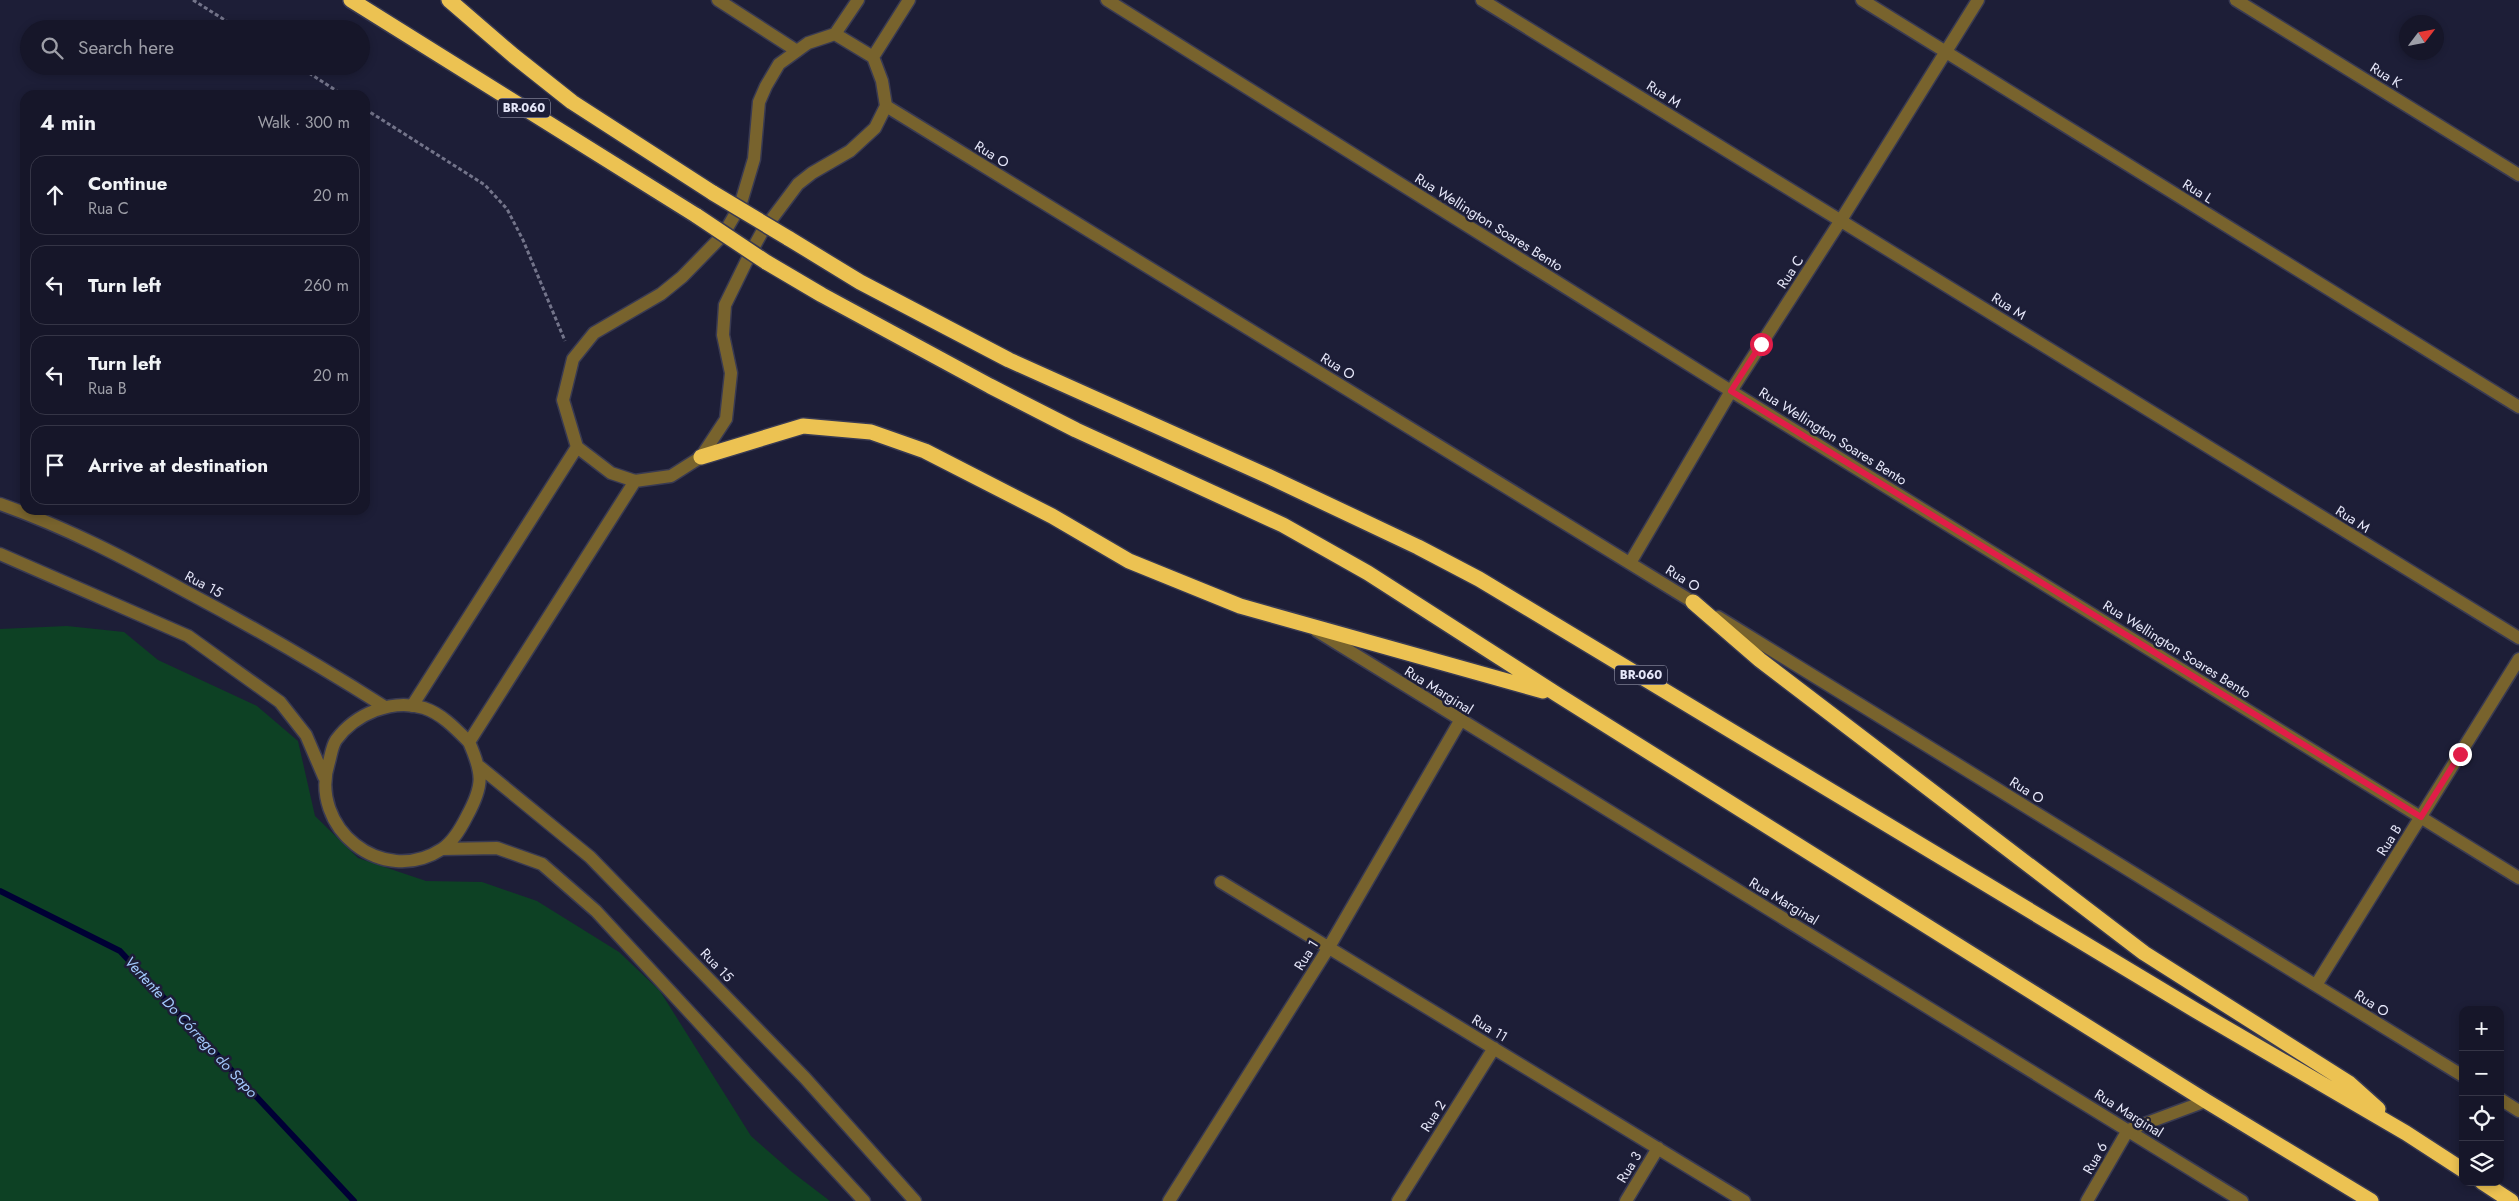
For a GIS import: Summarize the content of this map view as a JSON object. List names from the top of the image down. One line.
{"streets":{"highway":["BR-060"],"street":["Rua K","Rua M","Rua O","Rua L","Rua Wellington Soares Bento","Rua C","Rua 15","Rua Marginal","Rua B","Rua 1","Rua 11","Rua 2","Rua 6","Rua 3"]},"crossings":[["Rua M","Rua C"],["Rua O","Rua C"],["Rua O","Rua B"],["Rua L","Rua C"],["Rua Wellington Soares Bento","Rua C"],["Rua Wellington Soares Bento","Rua B"],["Rua Marginal","Rua 1"],["Rua Marginal","Rua 6"],["Rua 1","Rua 11"],["Rua 11","Rua 2"],["Rua 11","Rua 3"]],"water":["Vertente Do Córrego do Sapo"],"north":"top right","page":{"search":"Search here","heading":["4 min","Walk · 300 m"],"list":[["Continue","Rua C","20 m"],["Turn left","260 m"],["Turn left","Rua B","20 m"],"Arrive at destination"],"map_buttons":["+","−"]}}
